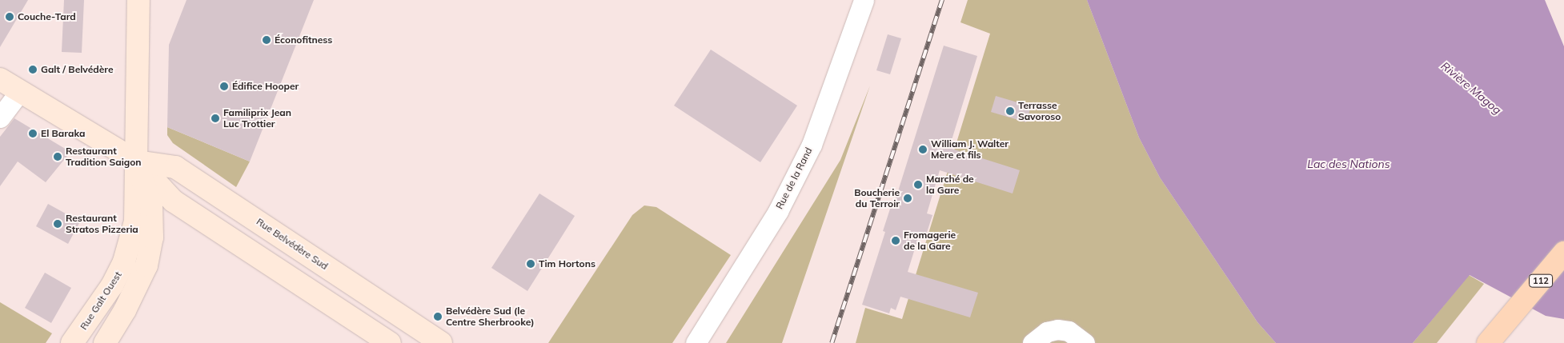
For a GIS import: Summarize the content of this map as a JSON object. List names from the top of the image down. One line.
{"streets":{"main road":["Rue Belvédère Sud","112","Rue Galt Ouest"],"street":["Rue de la Rand"]},"crossings":[["Rue Belvédère Sud","Rue Galt Ouest"]],"water":["Rivière Magog","Lac des Nations"],"places":["Couche-Tard","Éconofitness","Galt / Belvédère","Édifice Hooper","Terrasse Savoroso","Familiprix Jean Luc Trottier","El Baraka","William J. Walter Mère et fils","Restaurant Tradition Saigon","Marché de la Gare","Boucherie du Terroir","Restaurant Stratos Pizzeria","Fromagerie de la Gare","Tim Hortons","Belvédère Sud (le Centre Sherbrooke)"]}
